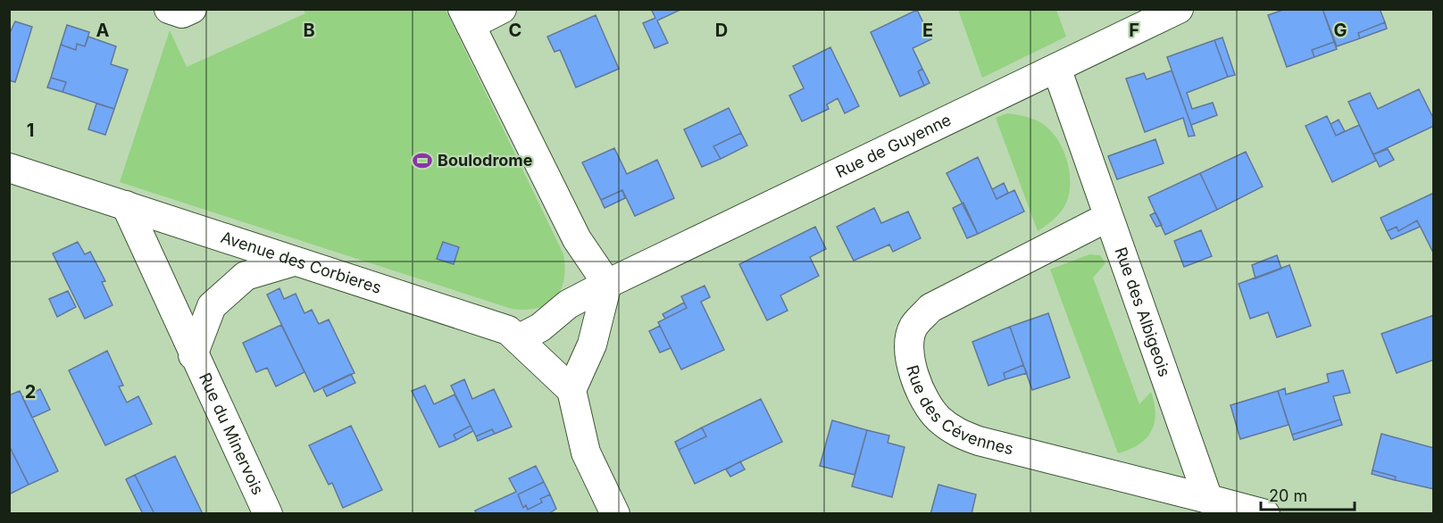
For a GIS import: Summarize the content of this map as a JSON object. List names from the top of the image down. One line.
{"streets":{"street":["Rue de Guyenne","Avenue des Corbieres","Rue des Albigeois","Rue des Cévennes","Rue du Minervois"]},"crossings":[["Rue de Guyenne","Avenue des Corbieres"],["Rue de Guyenne","Rue des Albigeois"],["Avenue des Corbieres","Rue du Minervois"],["Rue des Albigeois","Rue des Cévennes"]],"places":{"sports":["Boulodrome"]},"scale_bar":"20 m","grid":{"columns":["A","B","C","D","E","F","G"],"rows":["1","2"]}}
